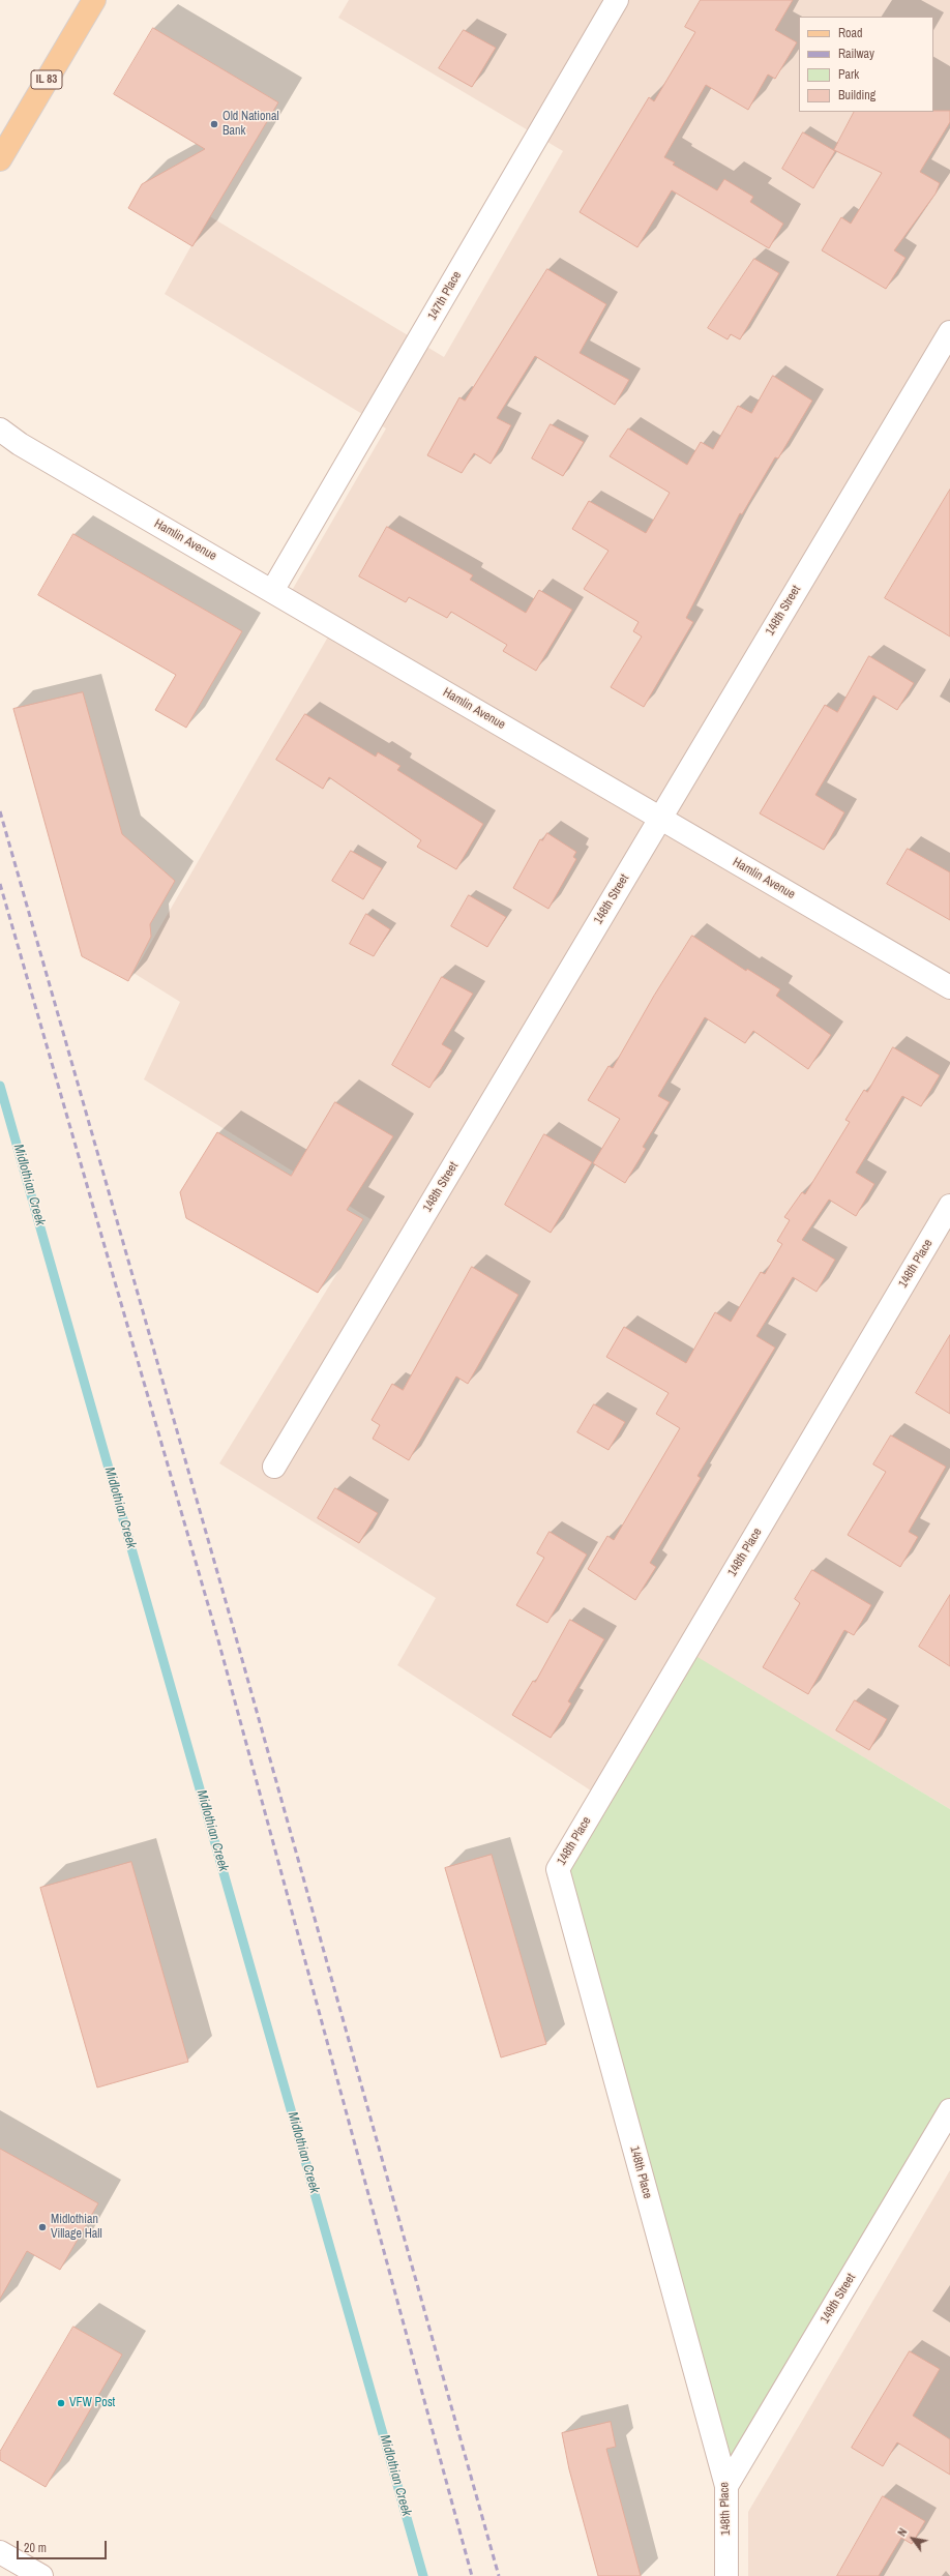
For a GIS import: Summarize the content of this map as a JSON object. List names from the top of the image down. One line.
{"streets":{"main road":["IL 83"],"street":["147th Place","Hamlin Avenue","148th Street","148th Place","149th Street"]},"crossings":[["147th Place","Hamlin Avenue"],["Hamlin Avenue","148th Street"],["148th Place","149th Street"]],"water":["Midlothian Creek"],"places":["Old National Bank","Midlothian Village Hall","VFW Post"],"legend":["Road","Railway","Park","Building"],"scale_bar":"20 m","north":"top left"}
